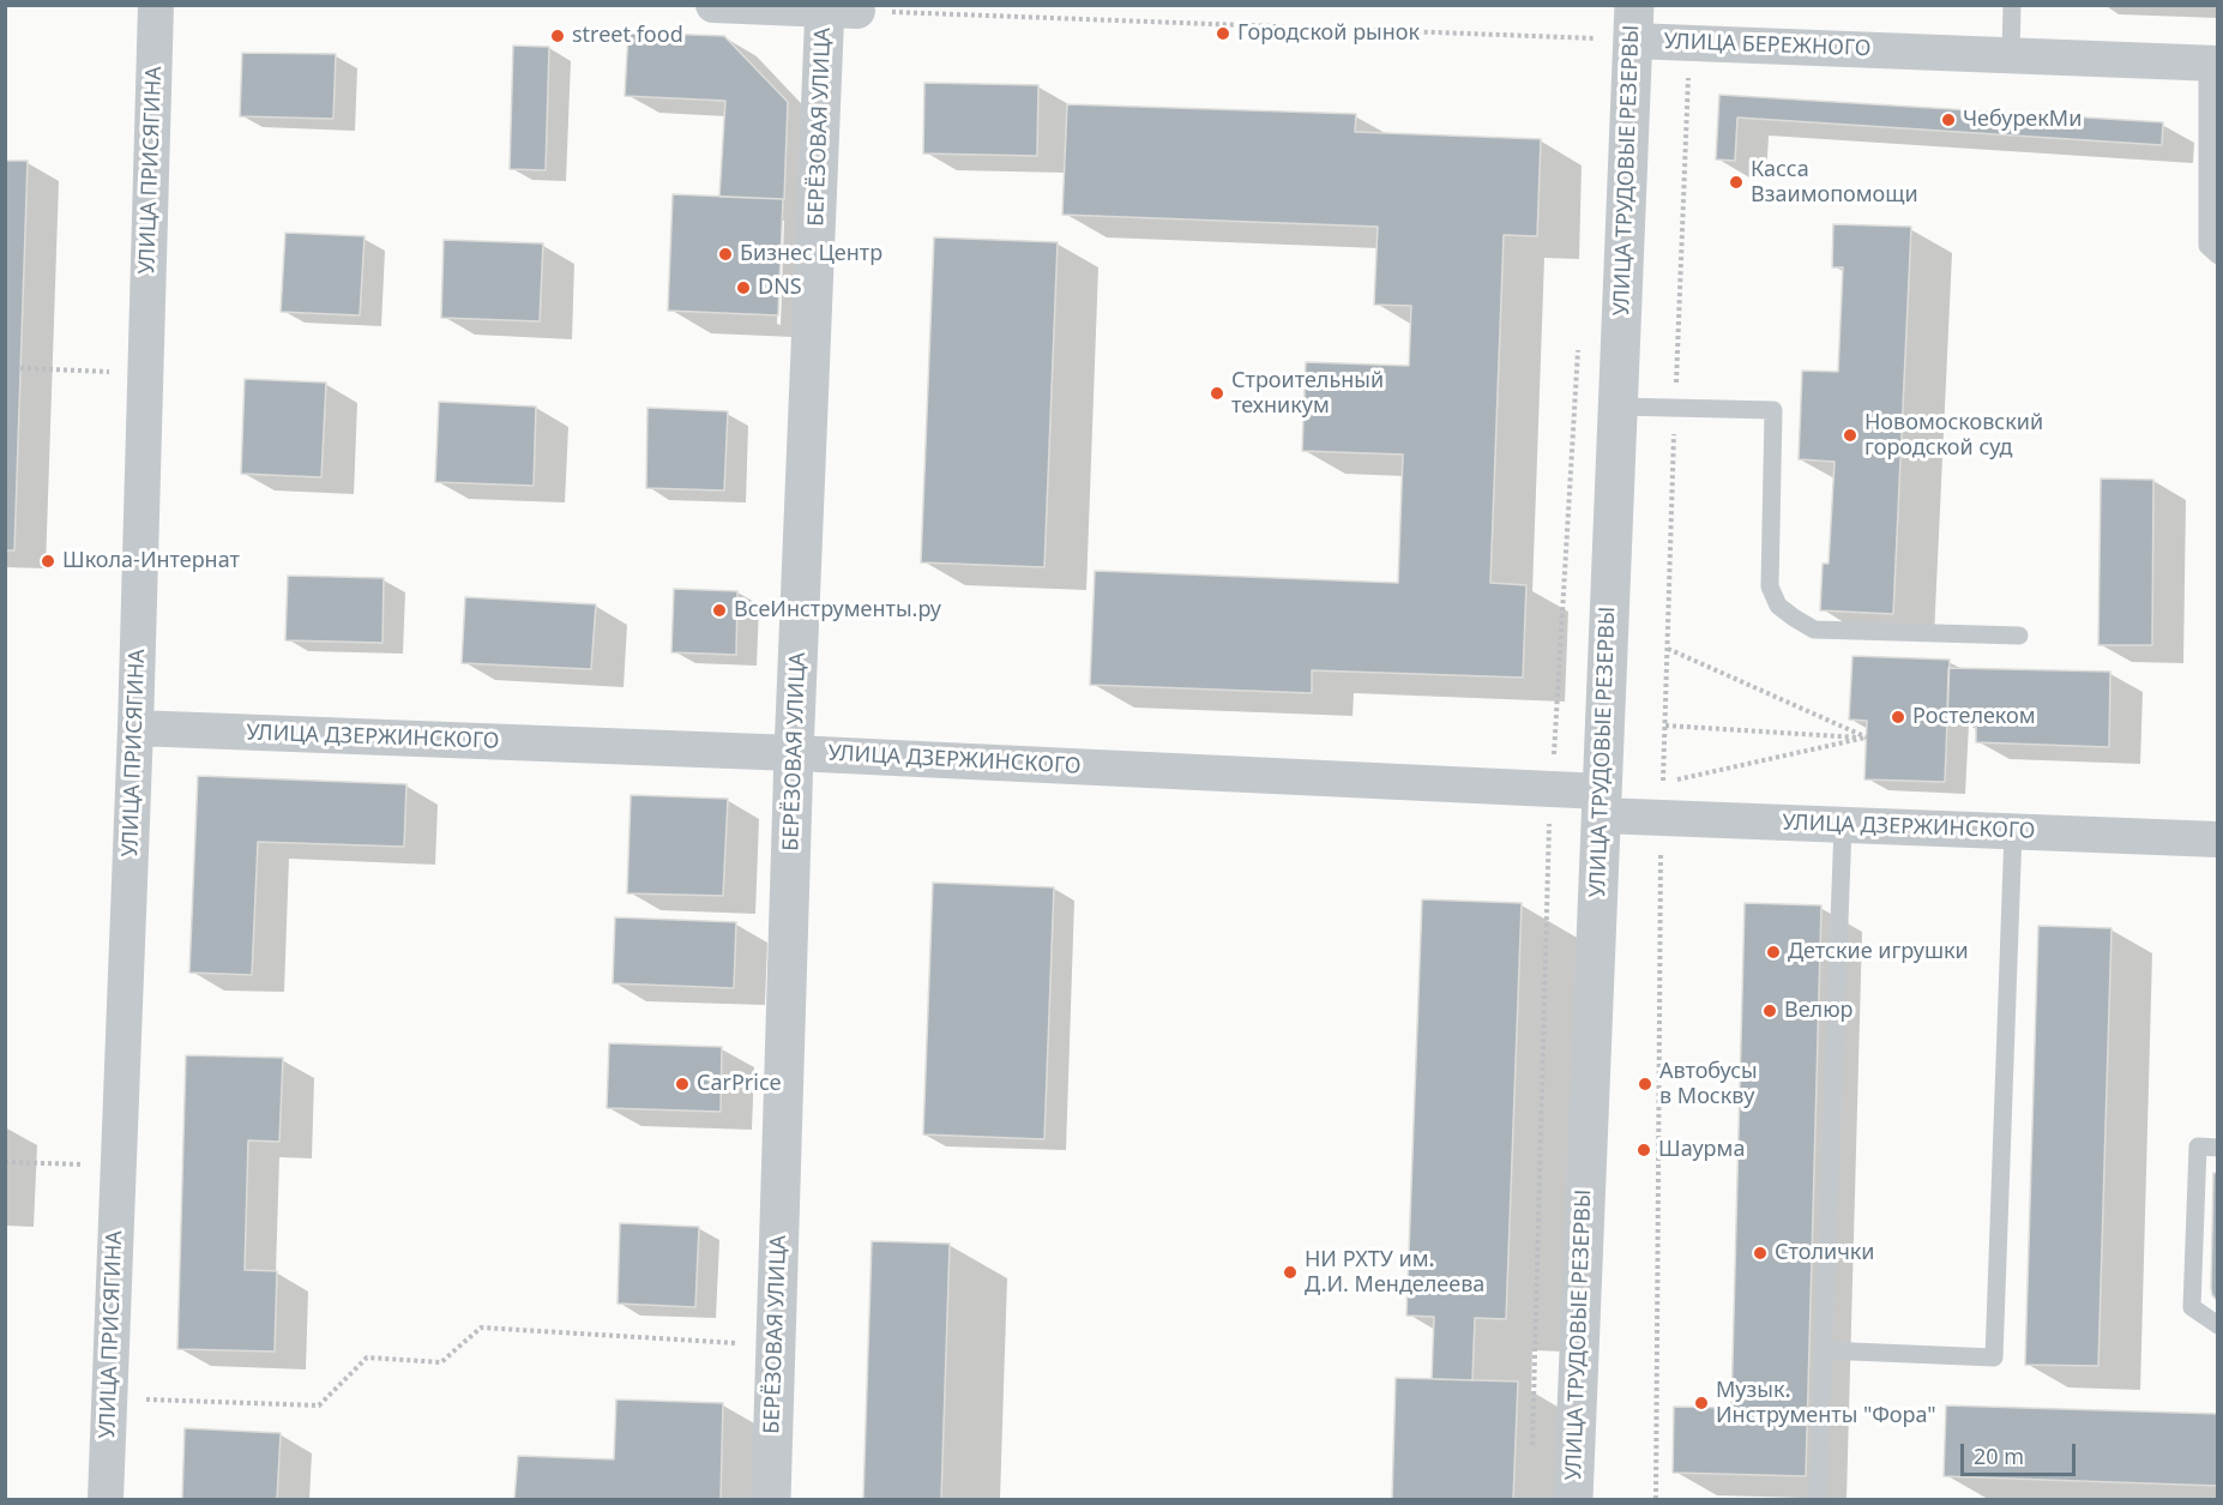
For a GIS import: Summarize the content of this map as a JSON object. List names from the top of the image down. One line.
{"streets":{"street":["УЛИЦА БЕРЕЖНОГО","БЕРЁЗОВАЯ УЛИЦА","УЛИЦА ПРИСЯГИНА","УЛИЦА ТРУДОВЫЕ РЕЗЕРВЫ","УЛИЦА ДЗЕРЖИНСКОГО"]},"crossings":[["УЛИЦА БЕРЕЖНОГО","БЕРЁЗОВАЯ УЛИЦА"],["УЛИЦА БЕРЕЖНОГО","УЛИЦА ТРУДОВЫЕ РЕЗЕРВЫ"],["БЕРЁЗОВАЯ УЛИЦА","УЛИЦА ДЗЕРЖИНСКОГО"],["УЛИЦА ПРИСЯГИНА","УЛИЦА ДЗЕРЖИНСКОГО"],["УЛИЦА ТРУДОВЫЕ РЕЗЕРВЫ","УЛИЦА ДЗЕРЖИНСКОГО"]],"places":["Городской рынок","street food","ЧебурекМи","Касса Взаимопомощи","Бизнес Центр","DNS","Строительный техникум","Новомосковский городской суд","Школа-Интернат","ВсеИнструменты.ру","Ростелеком","Детские игрушки","Велюр","CarPrice","Автобусы в Москву","Шаурма","Столички","НИ РХТУ им. Д.И. Менделеева","Музык. Инструменты \"Фора\""],"scale_bar":"20 m"}
